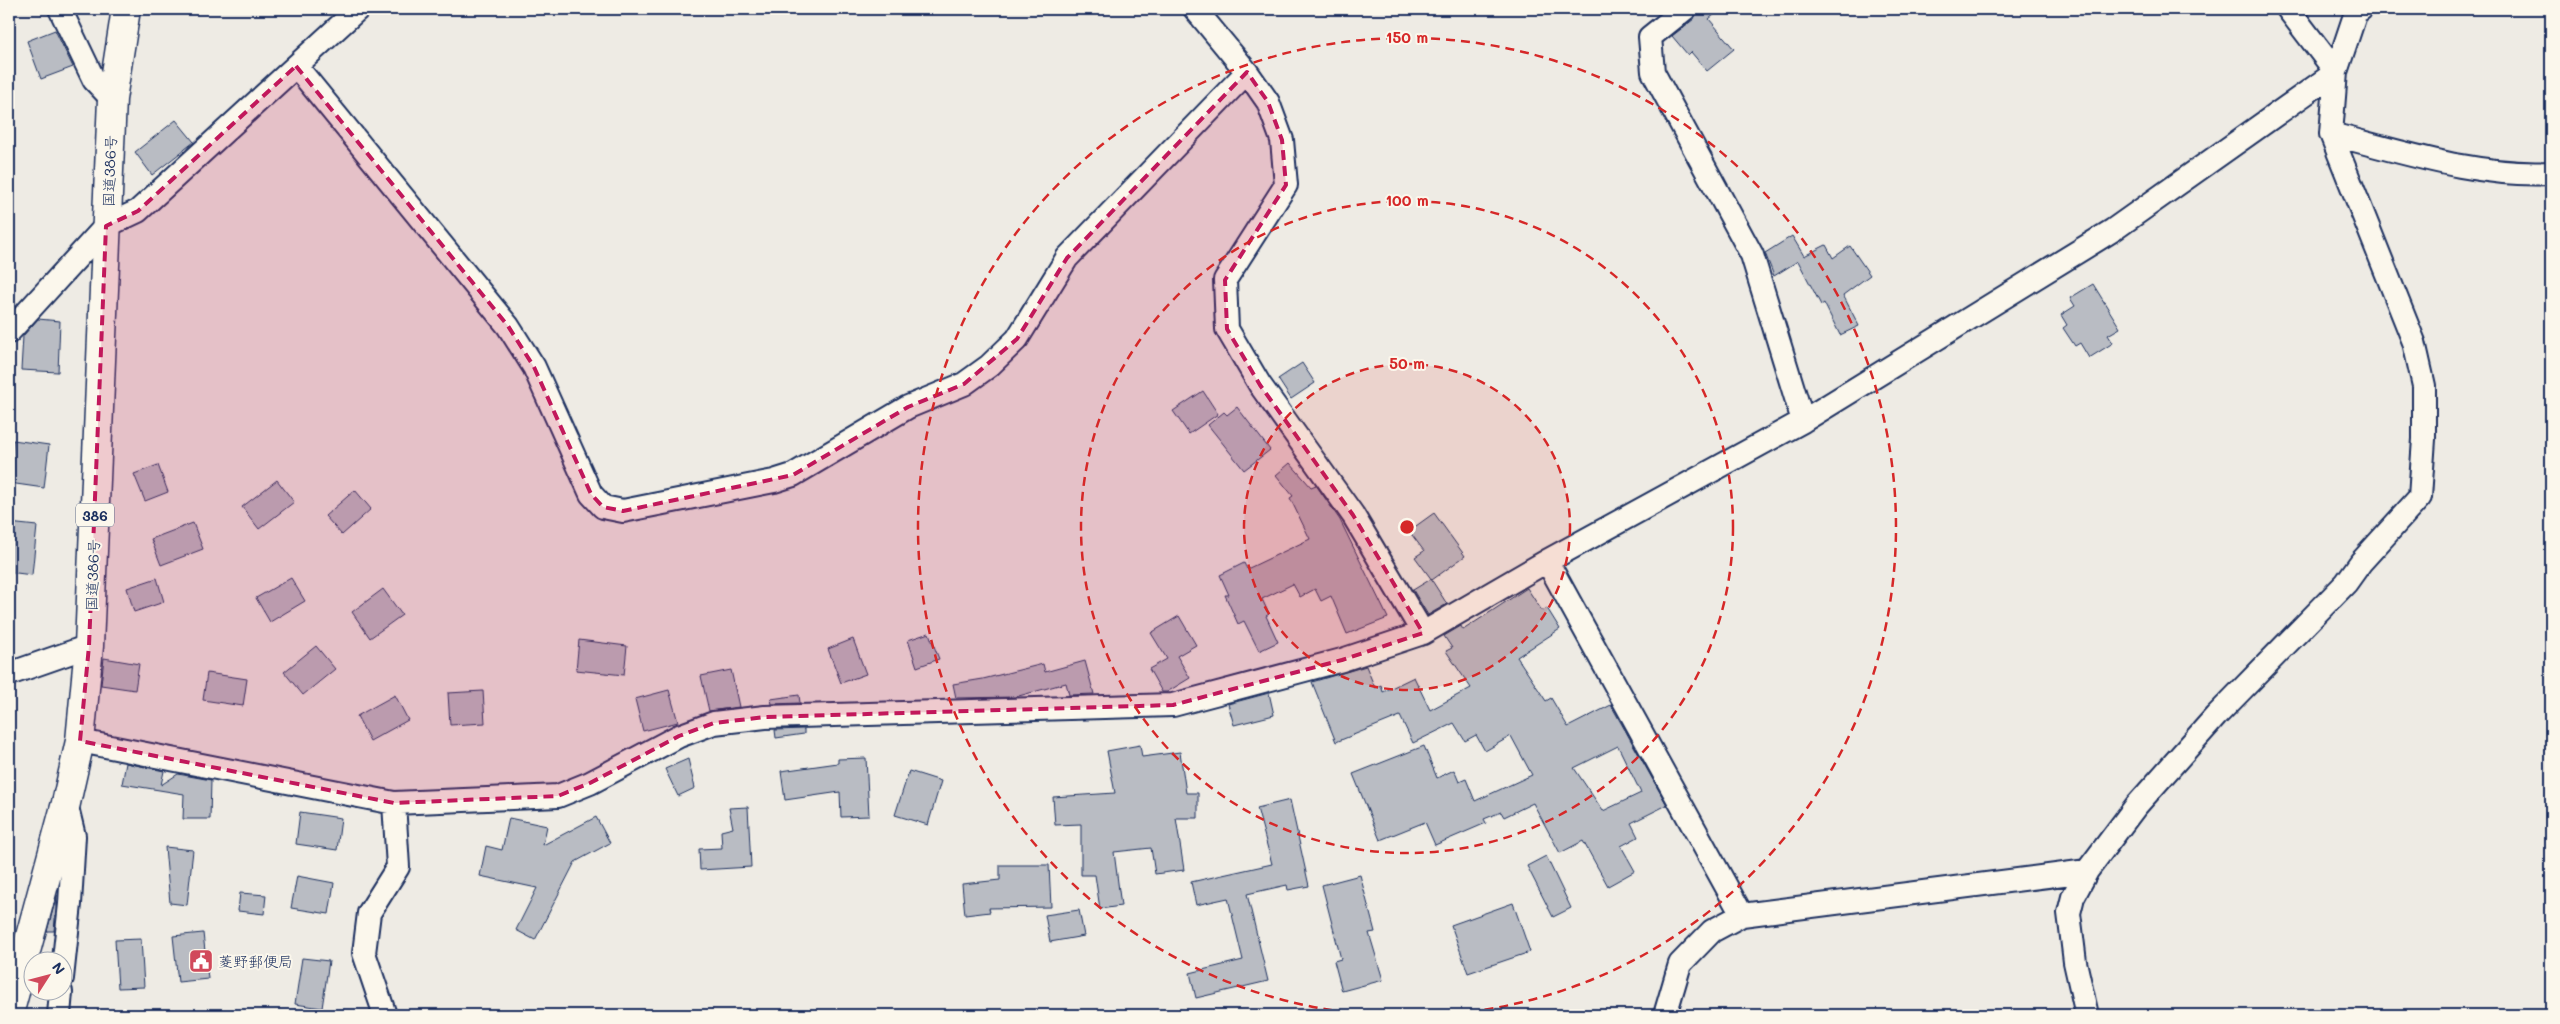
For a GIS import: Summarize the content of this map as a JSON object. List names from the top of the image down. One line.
{"streets":{"highway":["国道386号","386"]},"places":{"public building":["菱野郵便局"]},"north":"top right","rings":["150 m","100 m","50 m"]}
